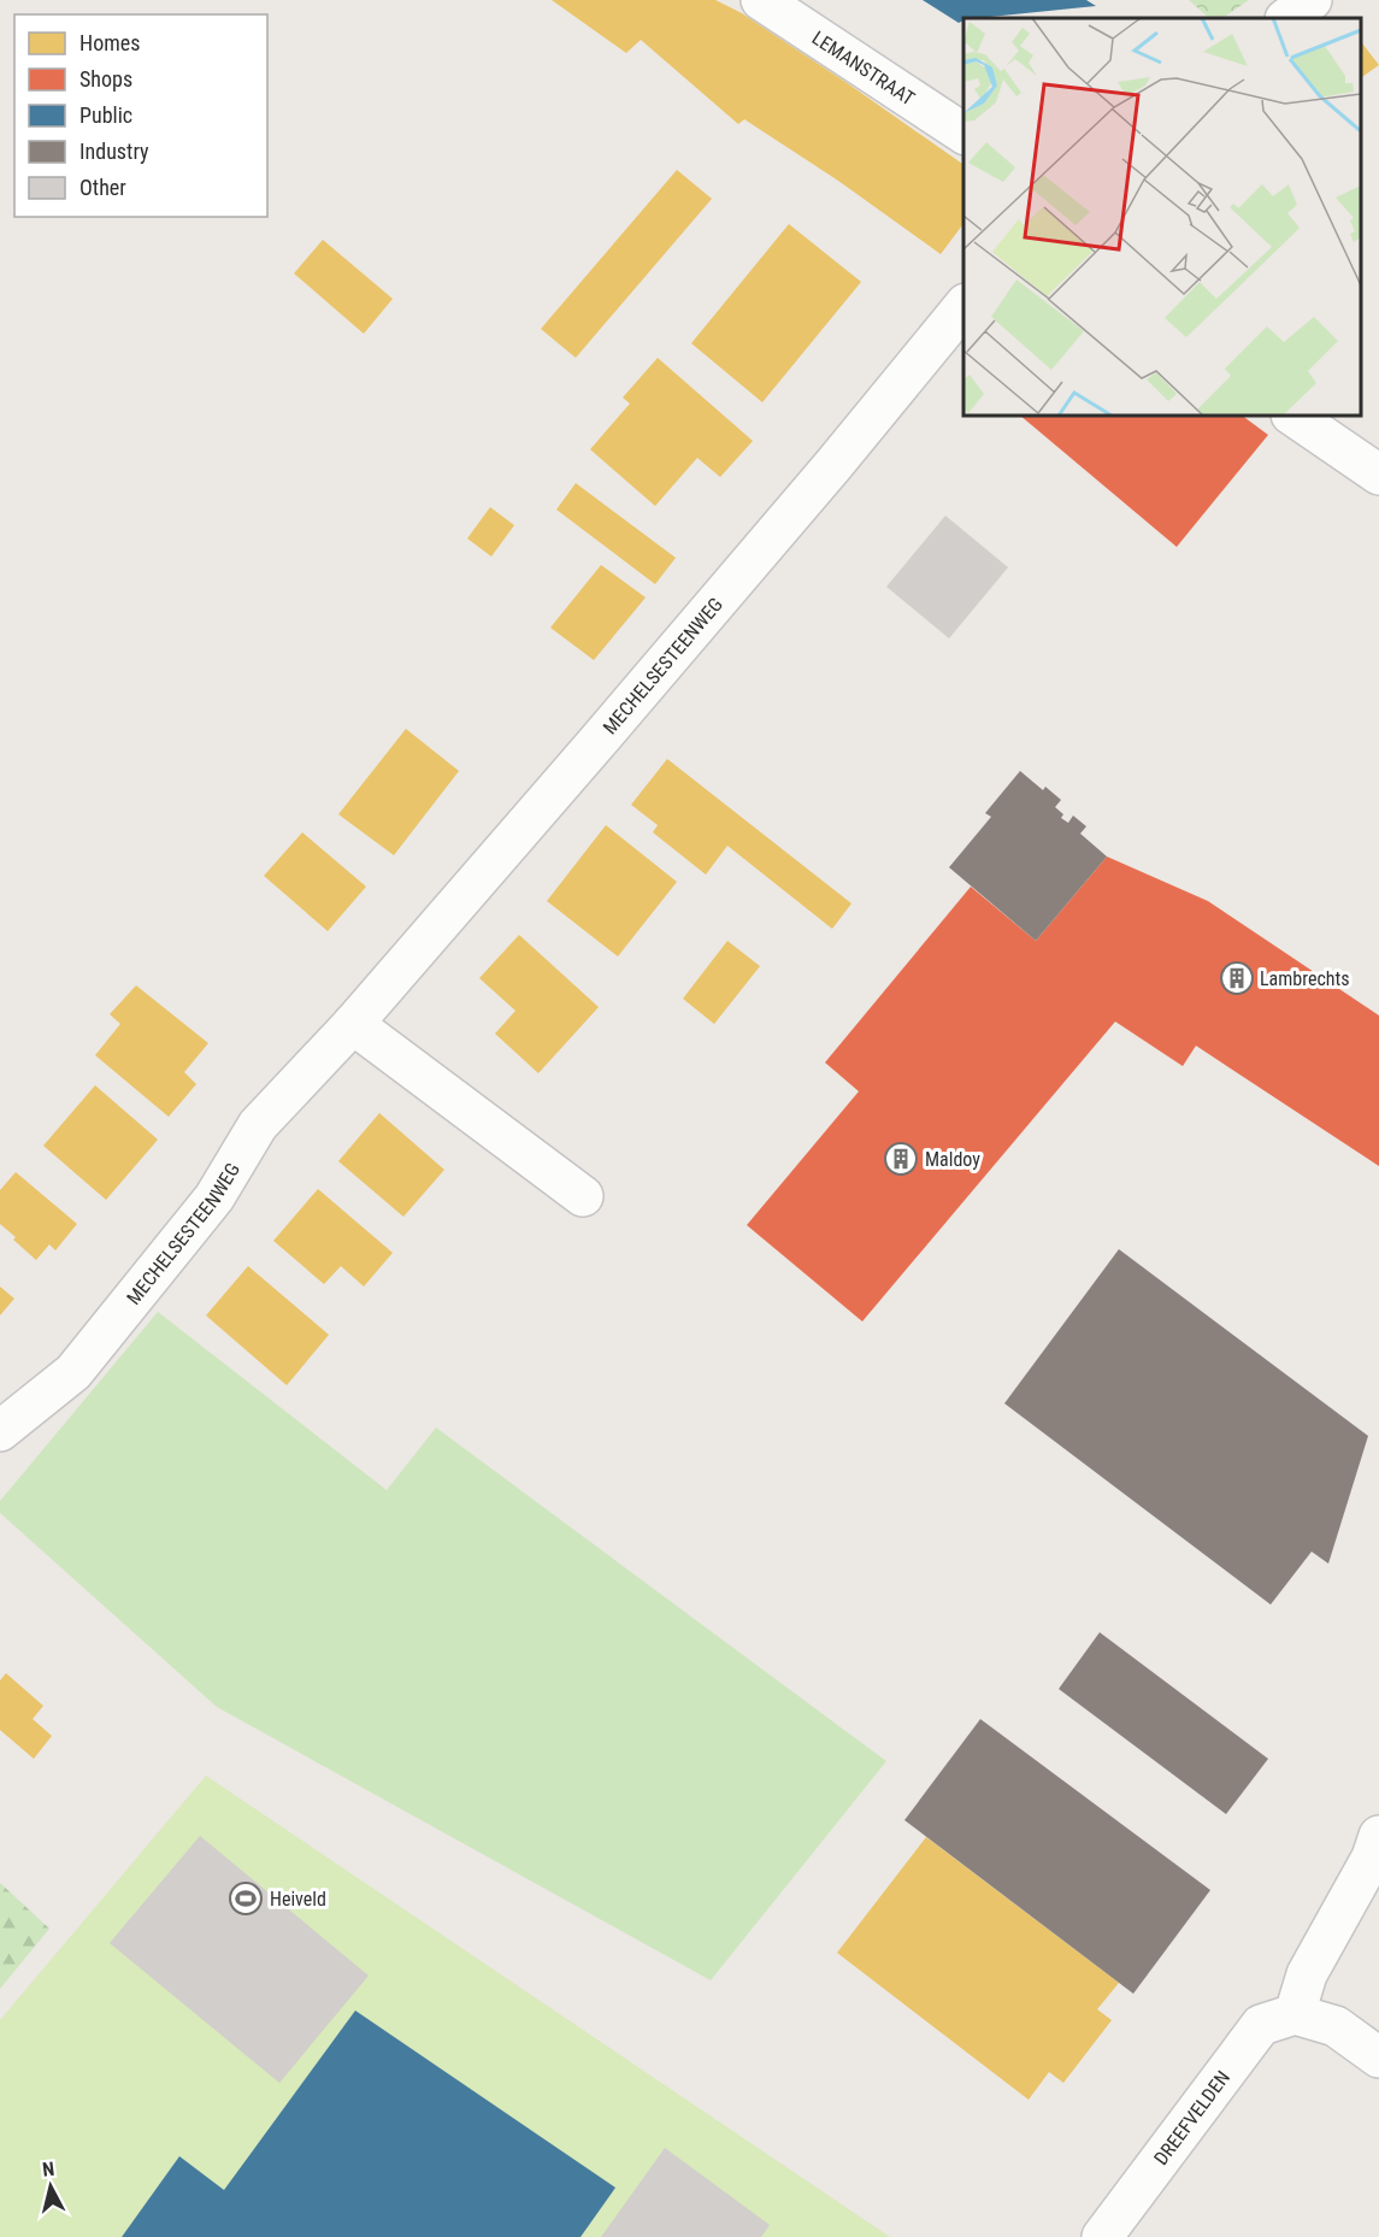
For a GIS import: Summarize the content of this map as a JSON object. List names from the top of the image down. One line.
{"streets":{"street":["LEMANSTRAAT","MECHELSESTEENWEG","DREEFVELDEN"]},"places":{"building":["Lambrechts","Maldoy"],"sports":["Heiveld"]},"legend":["Homes","Shops","Public","Industry","Other"],"north":"top"}
